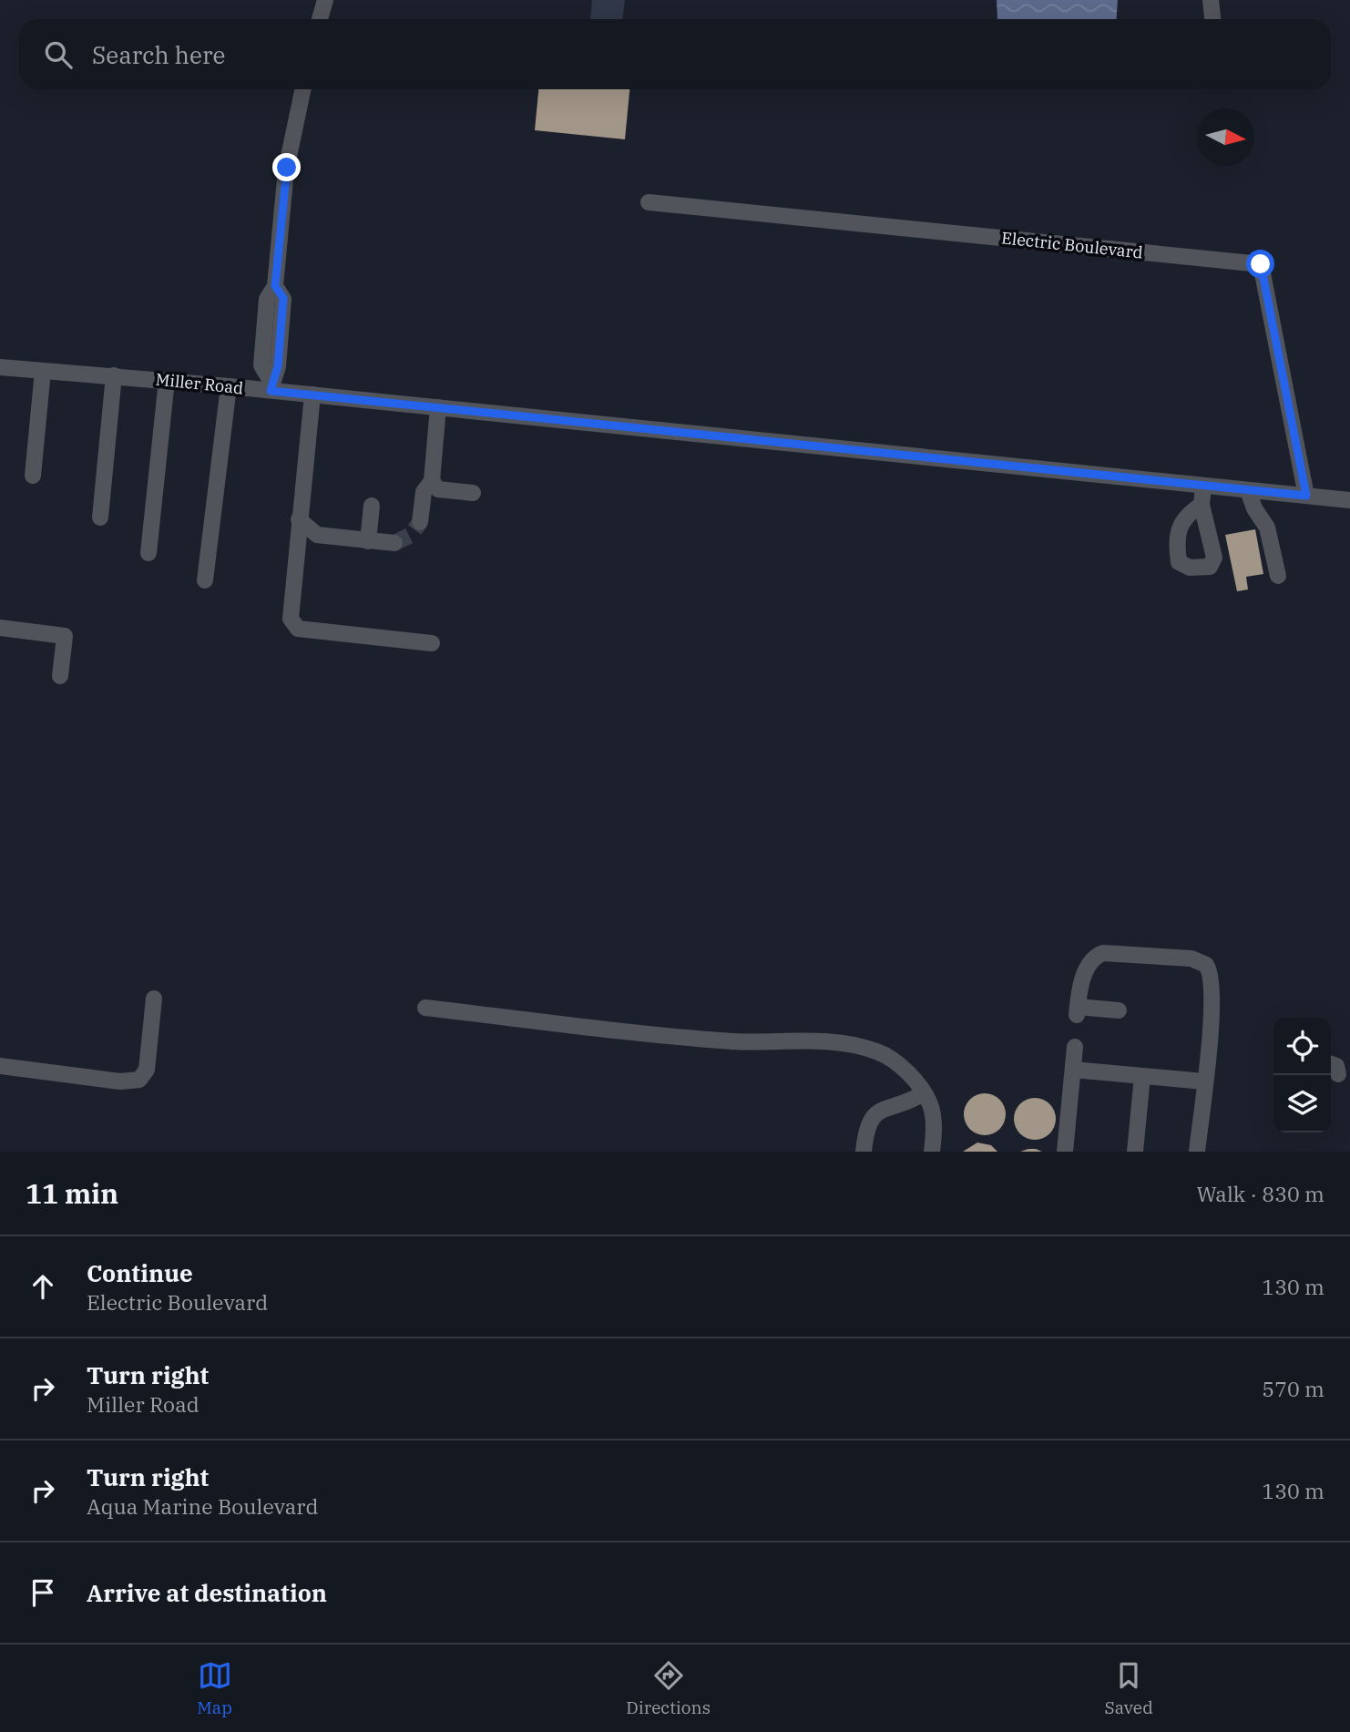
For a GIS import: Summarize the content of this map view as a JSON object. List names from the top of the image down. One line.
{"streets":{"street":["Electric Boulevard","Miller Road"]},"crossings":[["Electric Boulevard","Miller Road"]],"north":"right","page":{"search":"Search here","heading":["11 min","Walk · 830 m"],"list":[["Continue","Electric Boulevard","130 m"],["Turn right","Miller Road","570 m"],["Turn right","Aqua Marine Boulevard","130 m"],"Arrive at destination"],"nav":["Map","Directions","Saved"]}}
